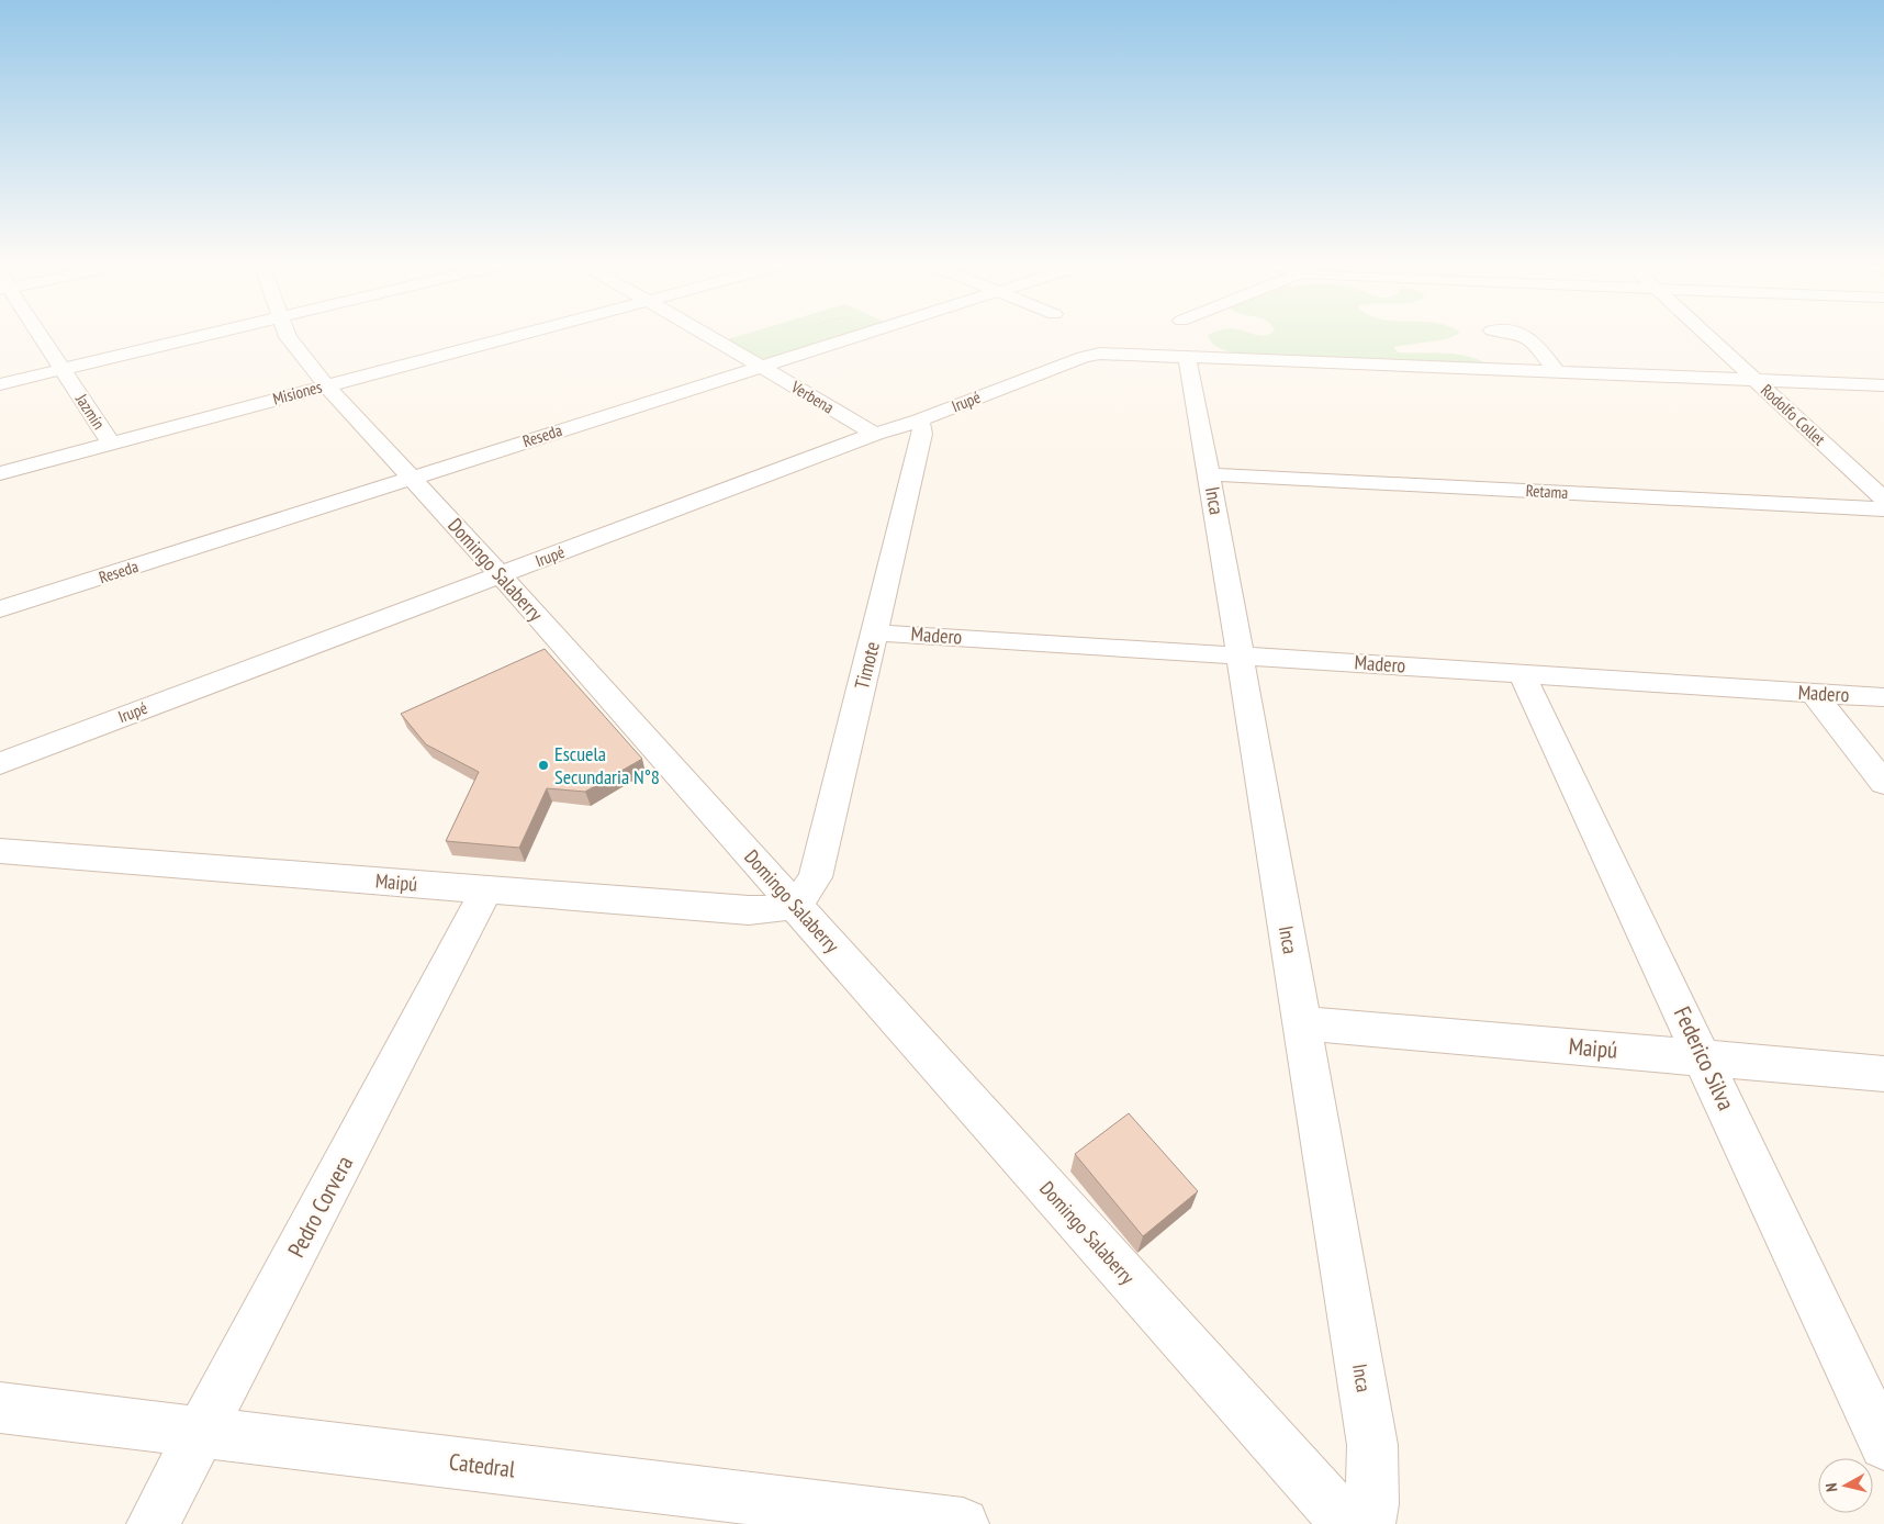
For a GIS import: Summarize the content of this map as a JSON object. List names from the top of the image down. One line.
{"streets":{"street":["Misiones","Verbena","Irupé","Jazmín","Rodolfo Collet","Reseda","Retama","Inca","Domingo Salaberry","Madero","Timote","Maipú","Federico Silva","Pedro Corvera","Catedral"]},"crossings":[["Misiones","Jazmín"],["Misiones","Domingo Salaberry"],["Verbena","Irupé"],["Verbena","Reseda"],["Irupé","Rodolfo Collet"],["Irupé","Inca"],["Irupé","Domingo Salaberry"],["Irupé","Timote"],["Reseda","Domingo Salaberry"],["Retama","Inca"],["Inca","Madero"],["Inca","Maipú"],["Domingo Salaberry","Timote"],["Domingo Salaberry","Maipú"],["Madero","Timote"],["Madero","Federico Silva"],["Timote","Maipú"],["Maipú","Federico Silva"],["Maipú","Pedro Corvera"],["Pedro Corvera","Catedral"]],"places":["Escuela Secundaria N°8"],"north":"left"}
